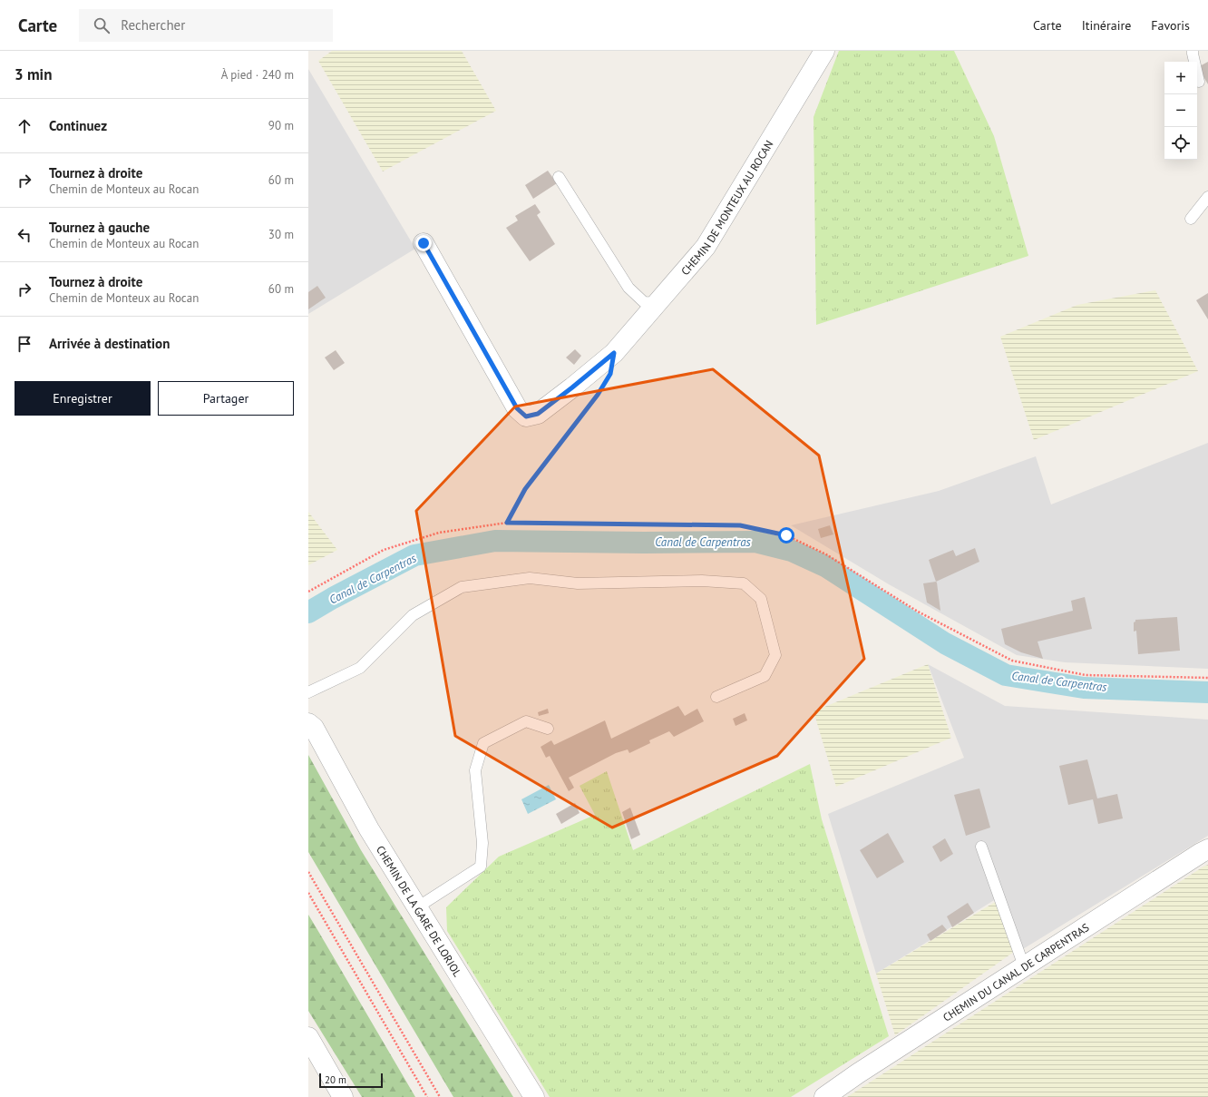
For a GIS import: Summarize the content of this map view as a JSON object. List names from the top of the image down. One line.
{"streets":{"street":["CHEMIN DE MONTEUX AU ROCAN","CHEMIN DE LA GARE DE LORIOL","CHEMIN DU CANAL DE CARPENTRAS"]},"water":["Canal de Carpentras"],"scale_bar":"20 m","page":{"header":"Carte","search":"Rechercher","nav":["Carte","Itinéraire","Favoris"],"heading":["3 min","À pied · 240 m"],"map_buttons":["+","−"],"list":[["Continuez","90 m"],["Tournez à droite","Chemin de Monteux au Rocan","60 m"],["Tournez à gauche","Chemin de Monteux au Rocan","30 m"],["Tournez à droite","Chemin de Monteux au Rocan","60 m"],"Arrivée à destination"],"buttons":["Enregistrer","Partager"],"scale":"20 m"}}
